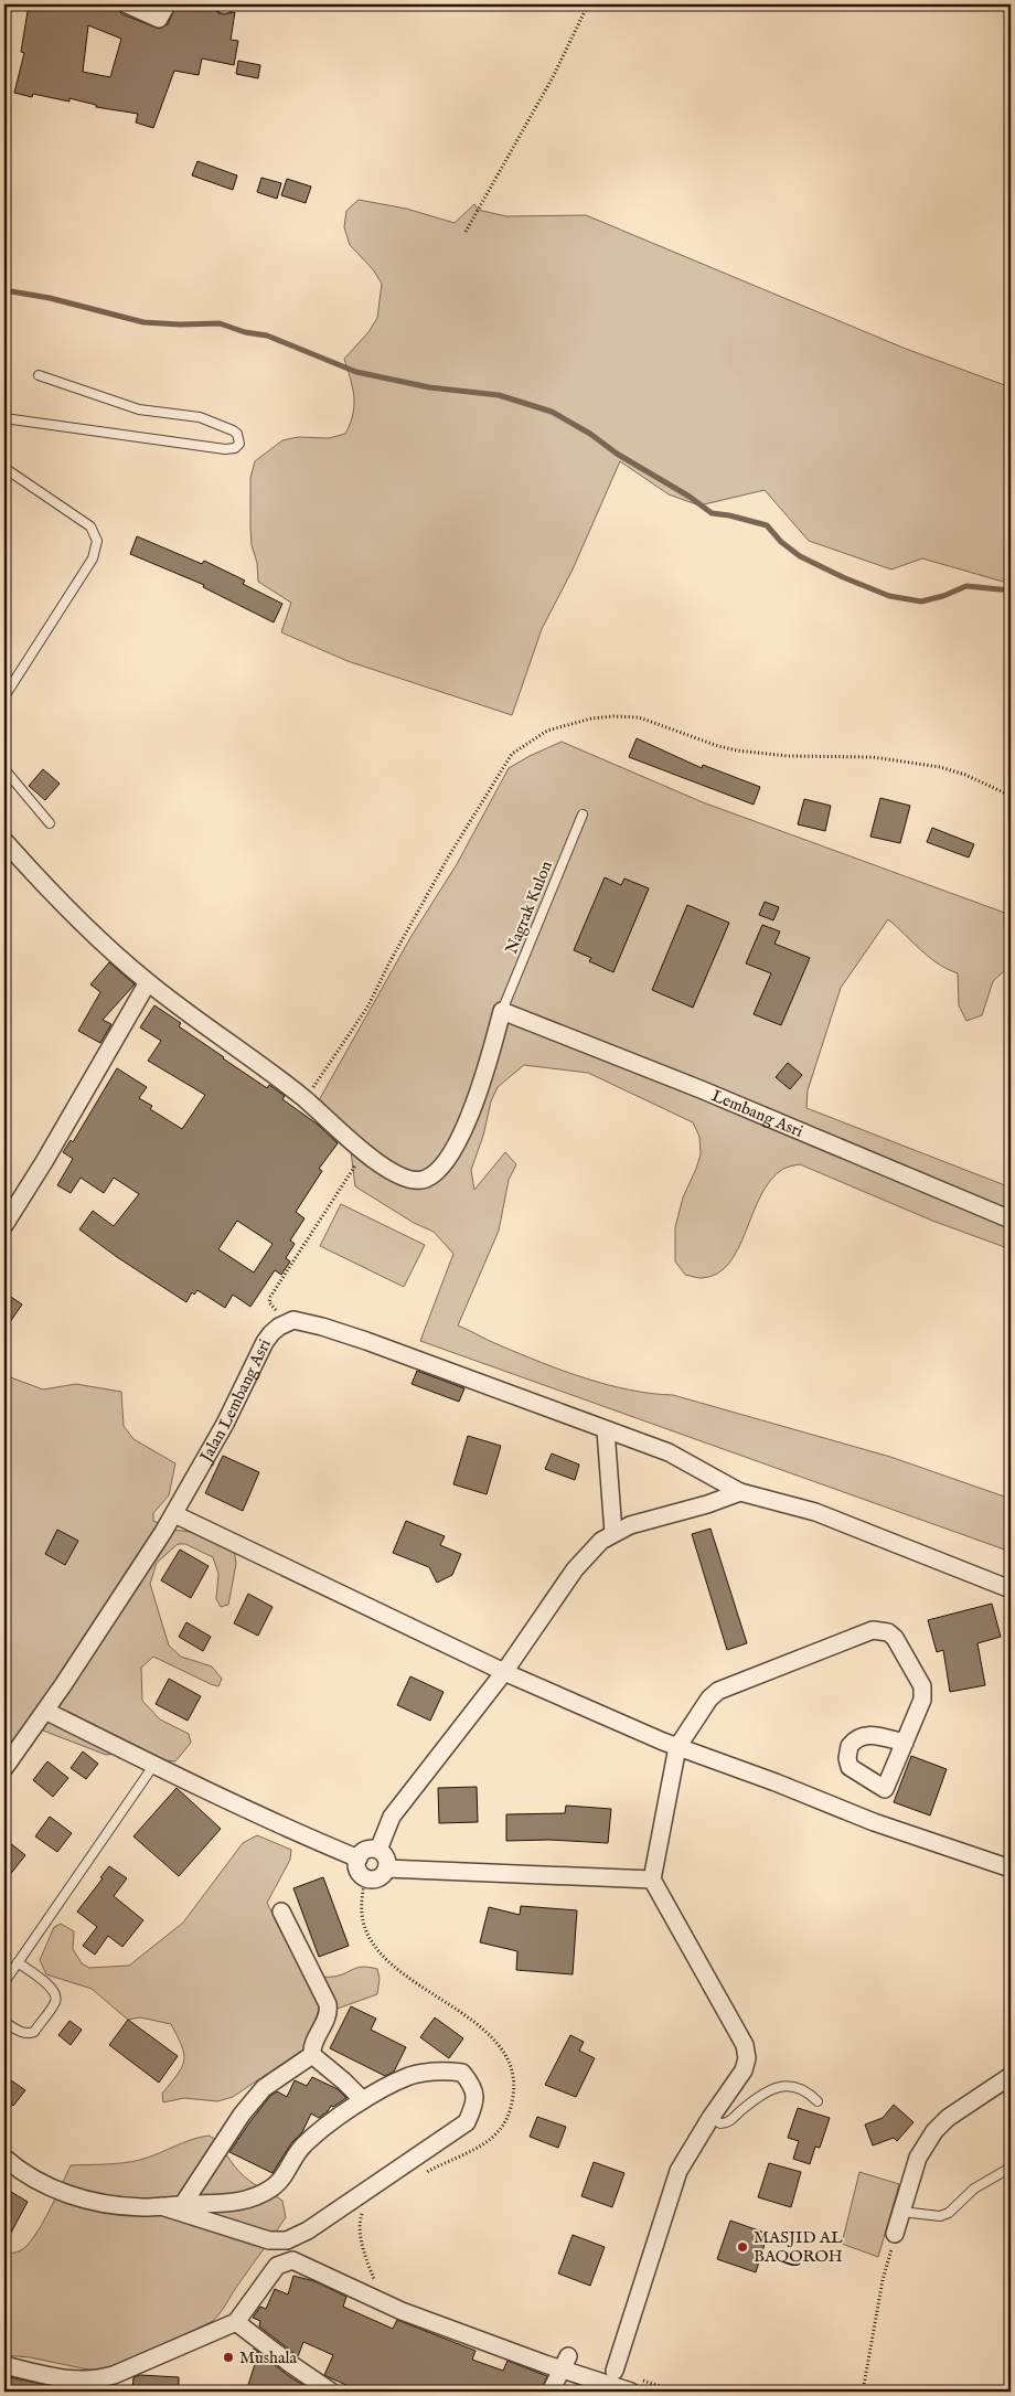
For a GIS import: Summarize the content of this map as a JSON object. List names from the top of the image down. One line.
{"streets":{"street":["Lembang Asri","Jalan Lembang Asri"],"lane":["Nagrak Kulon"]},"crossings":[["Nagrak Kulon","Lembang Asri"]],"places":["MASJID AL BAQOROH","Mushala"]}
